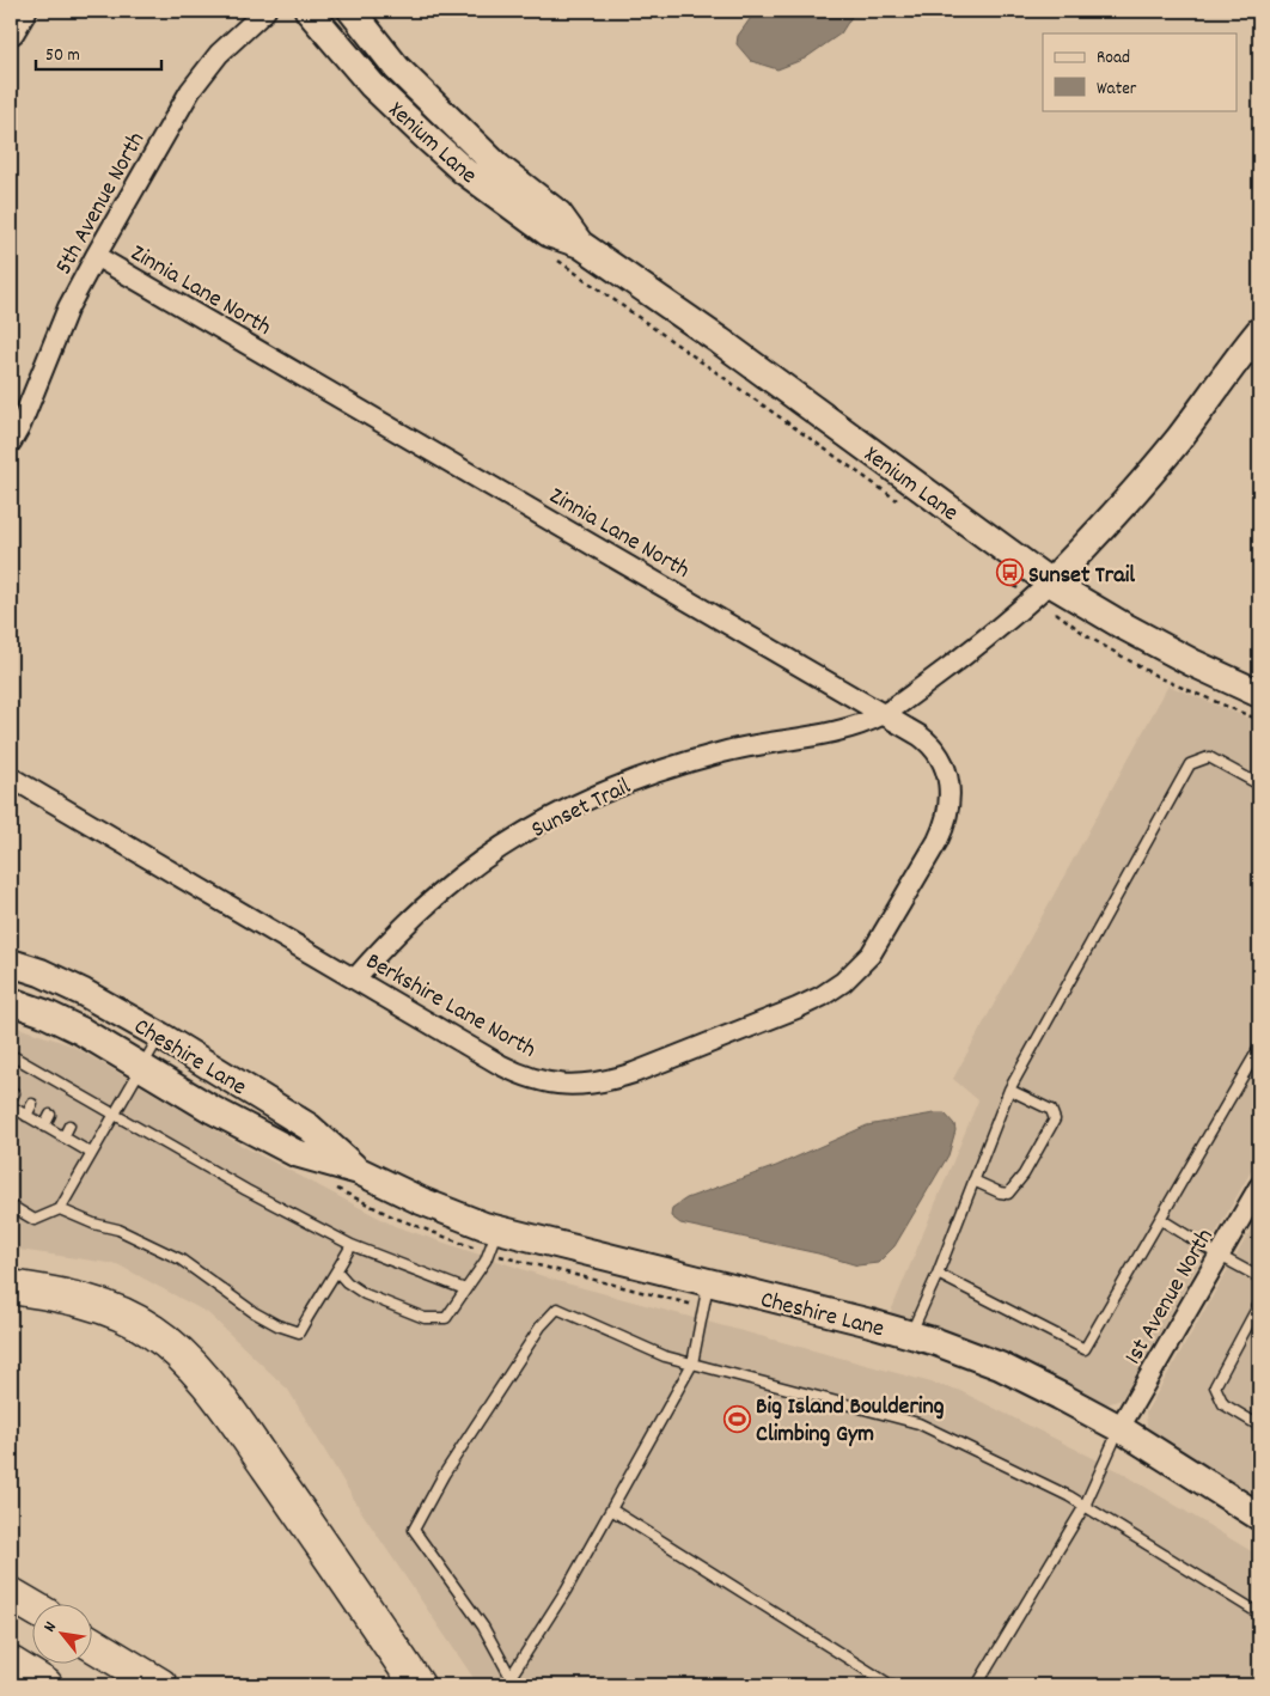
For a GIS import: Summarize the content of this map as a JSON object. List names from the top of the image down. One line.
{"streets":{"street":["Xenium Lane","5th Avenue North","Zinnia Lane North","Sunset Trail","Berkshire Lane North","Cheshire Lane","1st Avenue North"]},"crossings":[["Xenium Lane","Sunset Trail"],["5th Avenue North","Zinnia Lane North"],["Zinnia Lane North","Sunset Trail"],["Zinnia Lane North","Berkshire Lane North"],["Sunset Trail","Berkshire Lane North"],["Cheshire Lane","1st Avenue North"]],"places":{"bus stop":["Sunset Trail"],"sports":["Big Island Bouldering Climbing Gym"]},"legend":["Road","Water"],"scale_bar":"50 m","north":"top left"}
